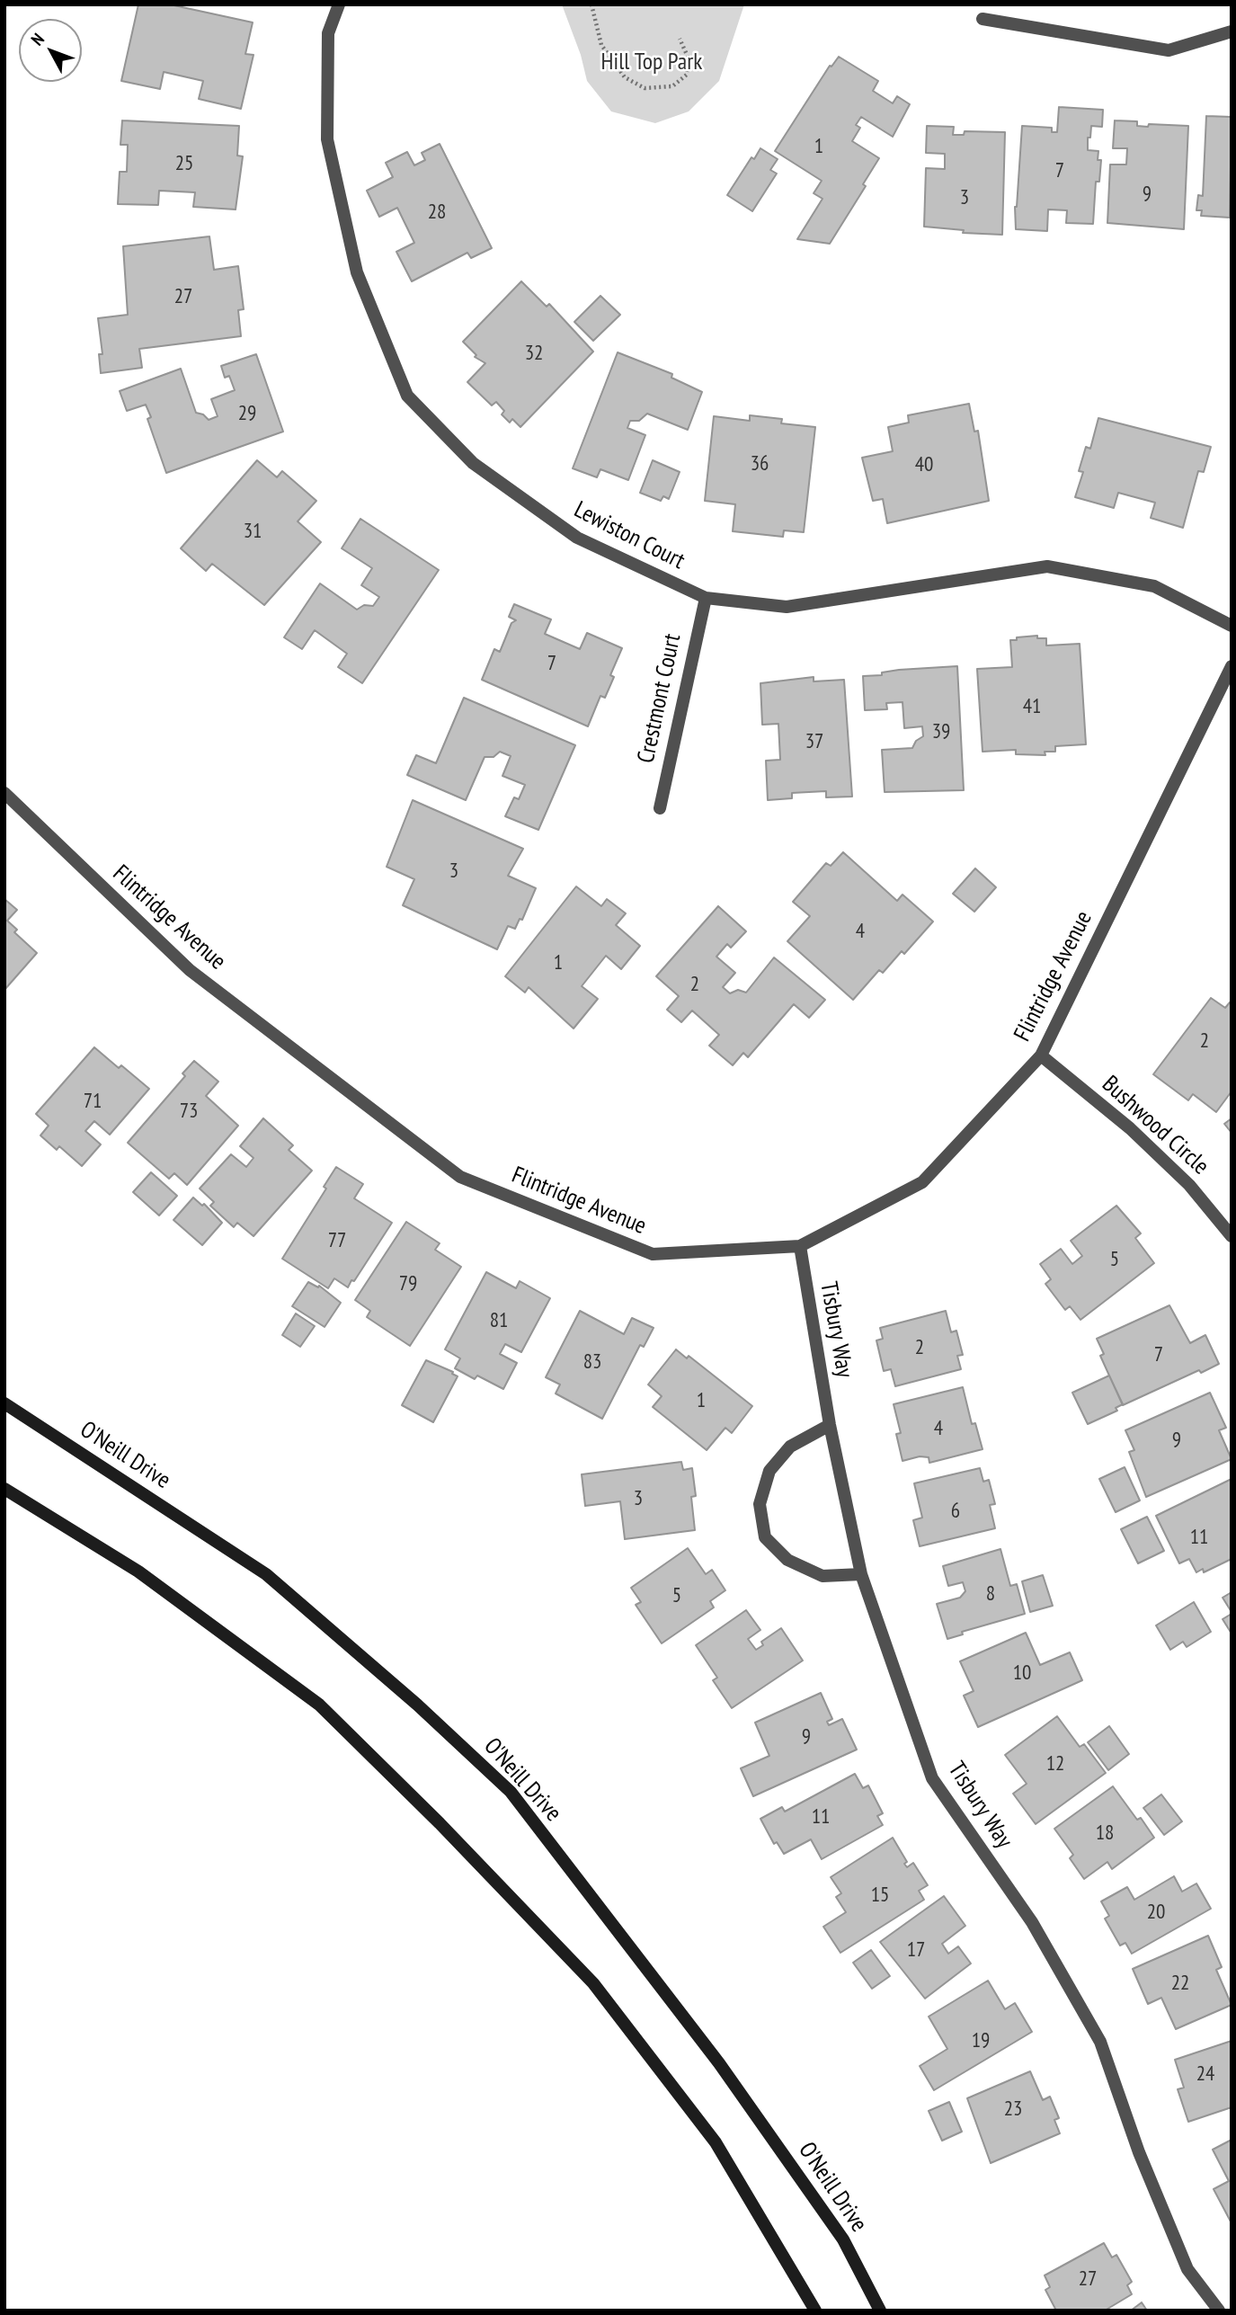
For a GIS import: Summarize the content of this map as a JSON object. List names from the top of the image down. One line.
{"streets":{"main road":["O'Neill Drive"],"street":["Lewiston Court","Crestmont Court","Flintridge Avenue","Bushwood Circle","Tisbury Way"]},"crossings":[["Lewiston Court","Crestmont Court"],["Flintridge Avenue","Bushwood Circle"],["Flintridge Avenue","Tisbury Way"]],"parks":["Hill Top Park"],"house_numbers":["1","25","7","9","3","28","27","32","29","36","40","31","7","41","39","37","3","4","1","2","2","71","73","77","5","79","81","2","7","83","1","4","9","3","6","11","8","5","10","9","12","11","18","15","20","17","22","19","24","23","27"],"north":"top left"}
